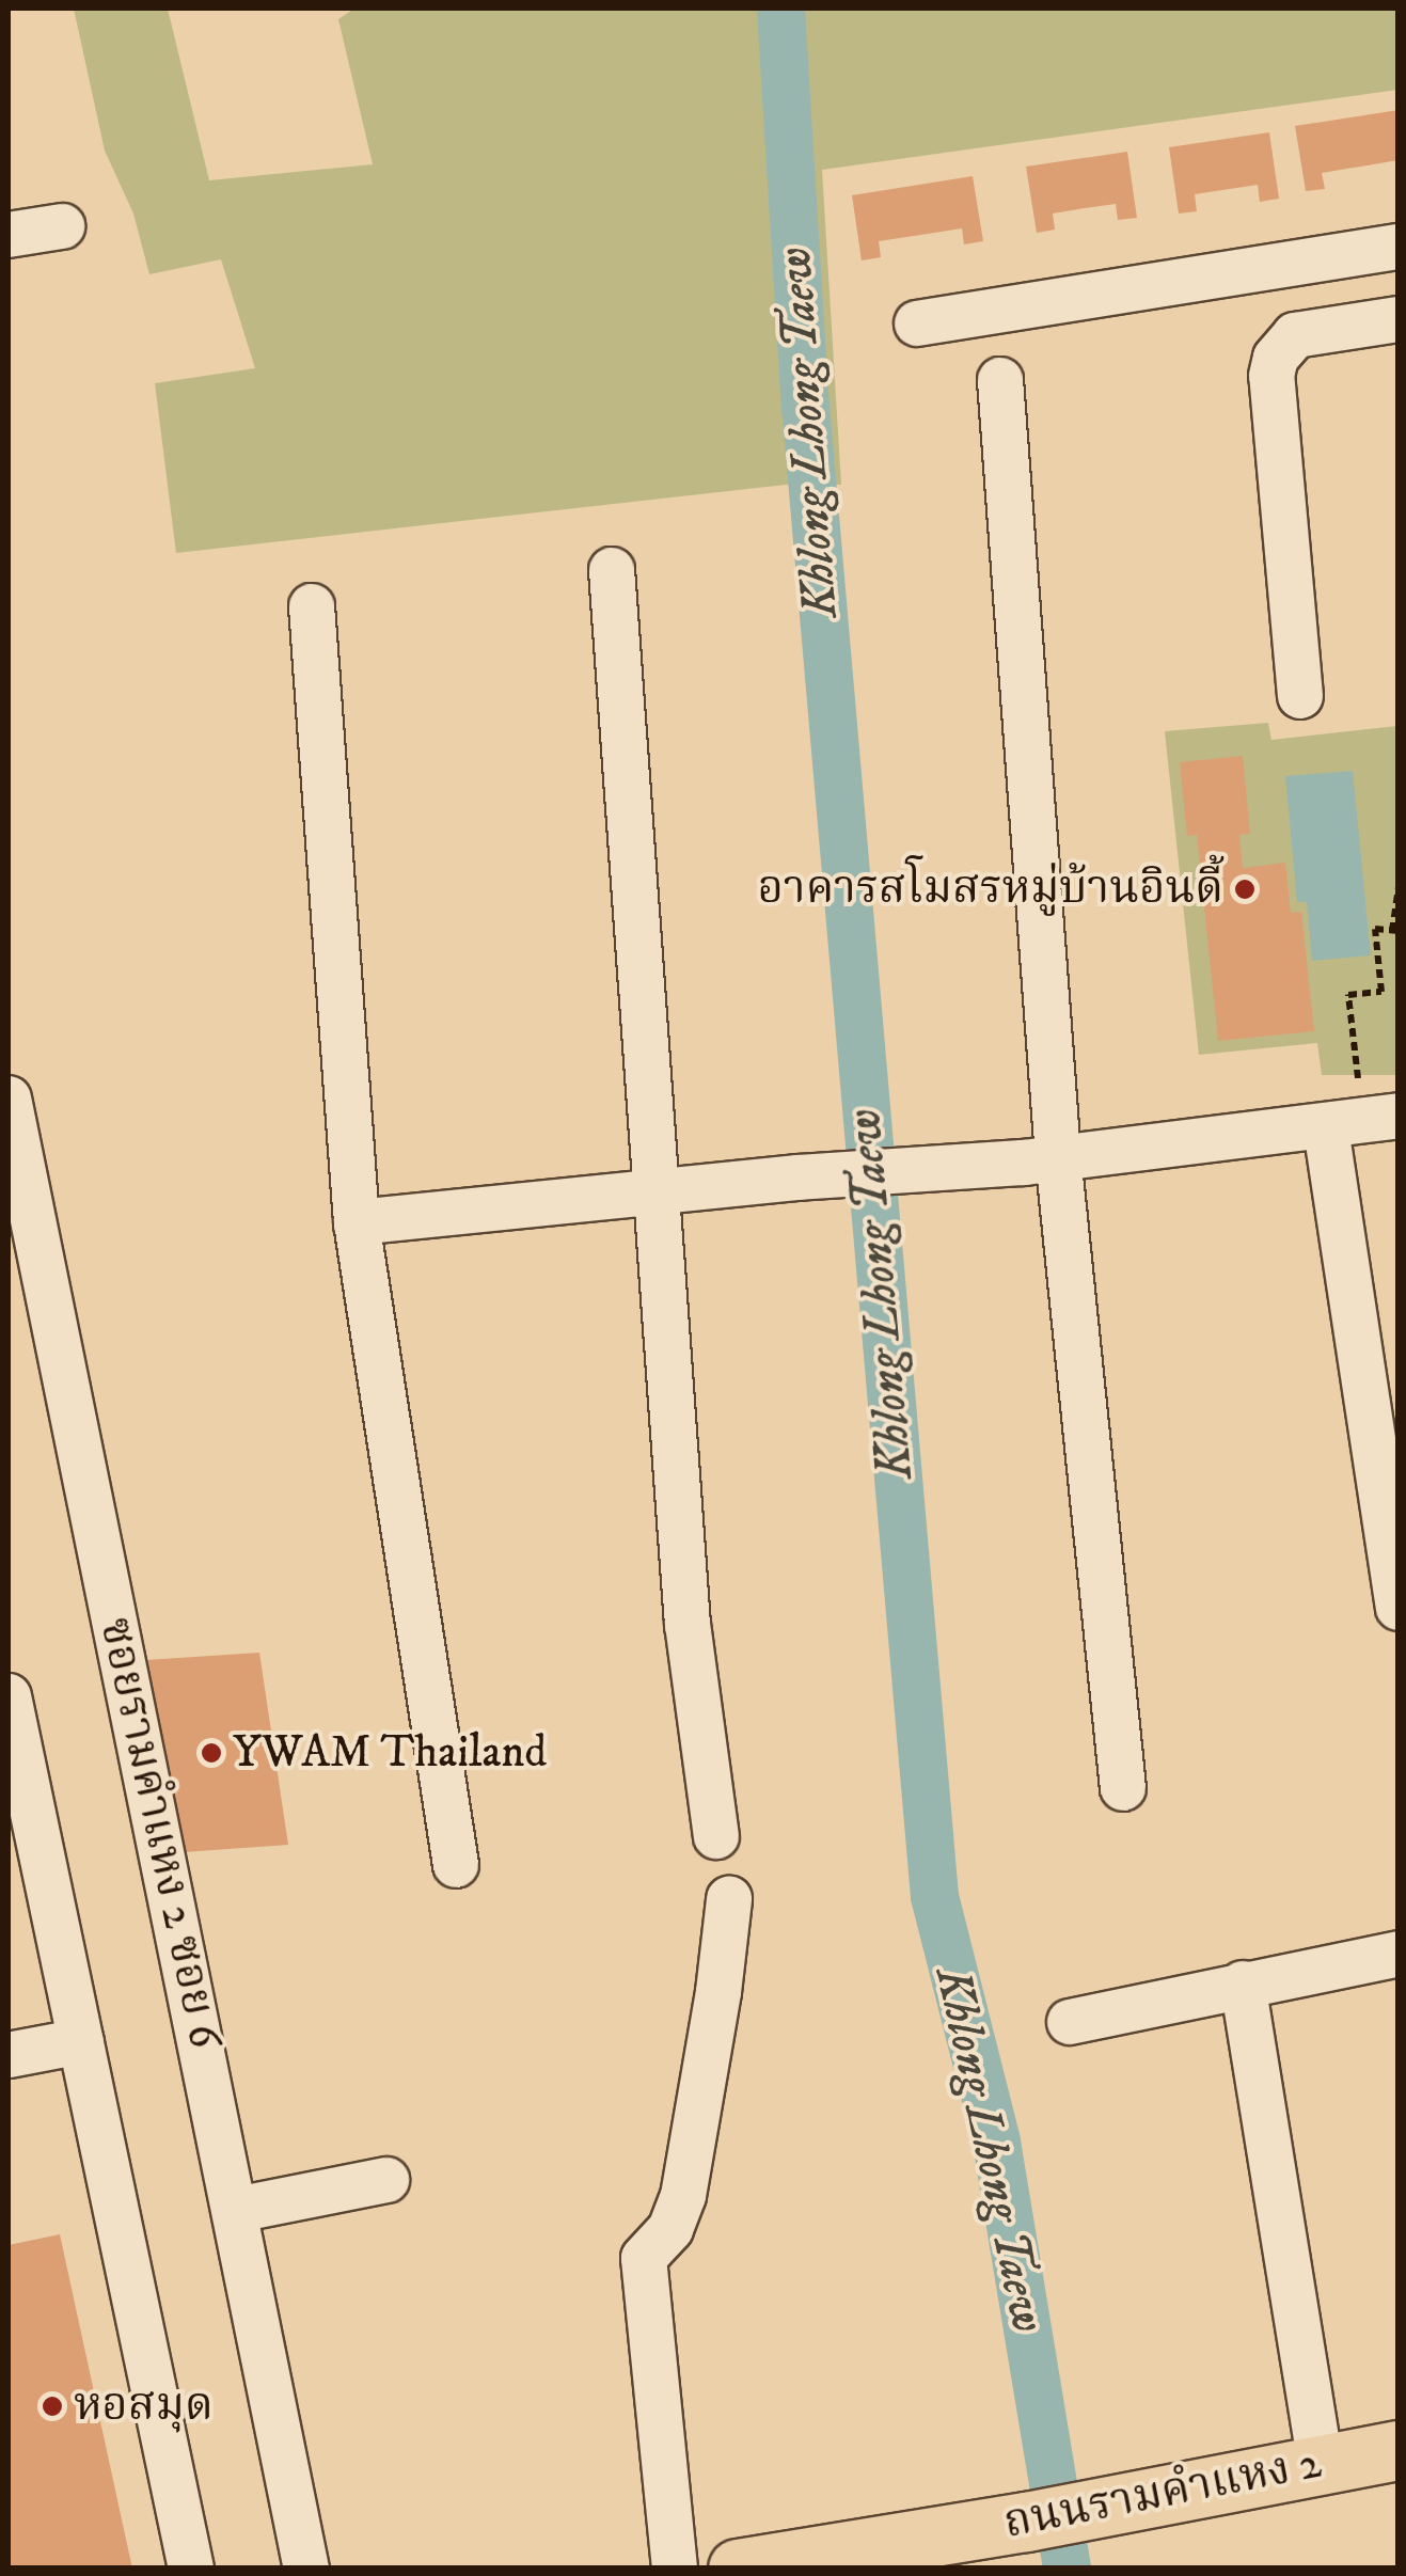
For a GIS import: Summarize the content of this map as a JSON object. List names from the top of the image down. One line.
{"streets":{"main road":["ถนนรามคำแหง 2"],"street":["ซอยรามคำแหง 2 ซอย 6"]},"water":["Khlong Lhong Taew"],"places":["อาคารสโมสรหมู่บ้านอินดี้","YWAM Thailand","หอสมุด"]}
